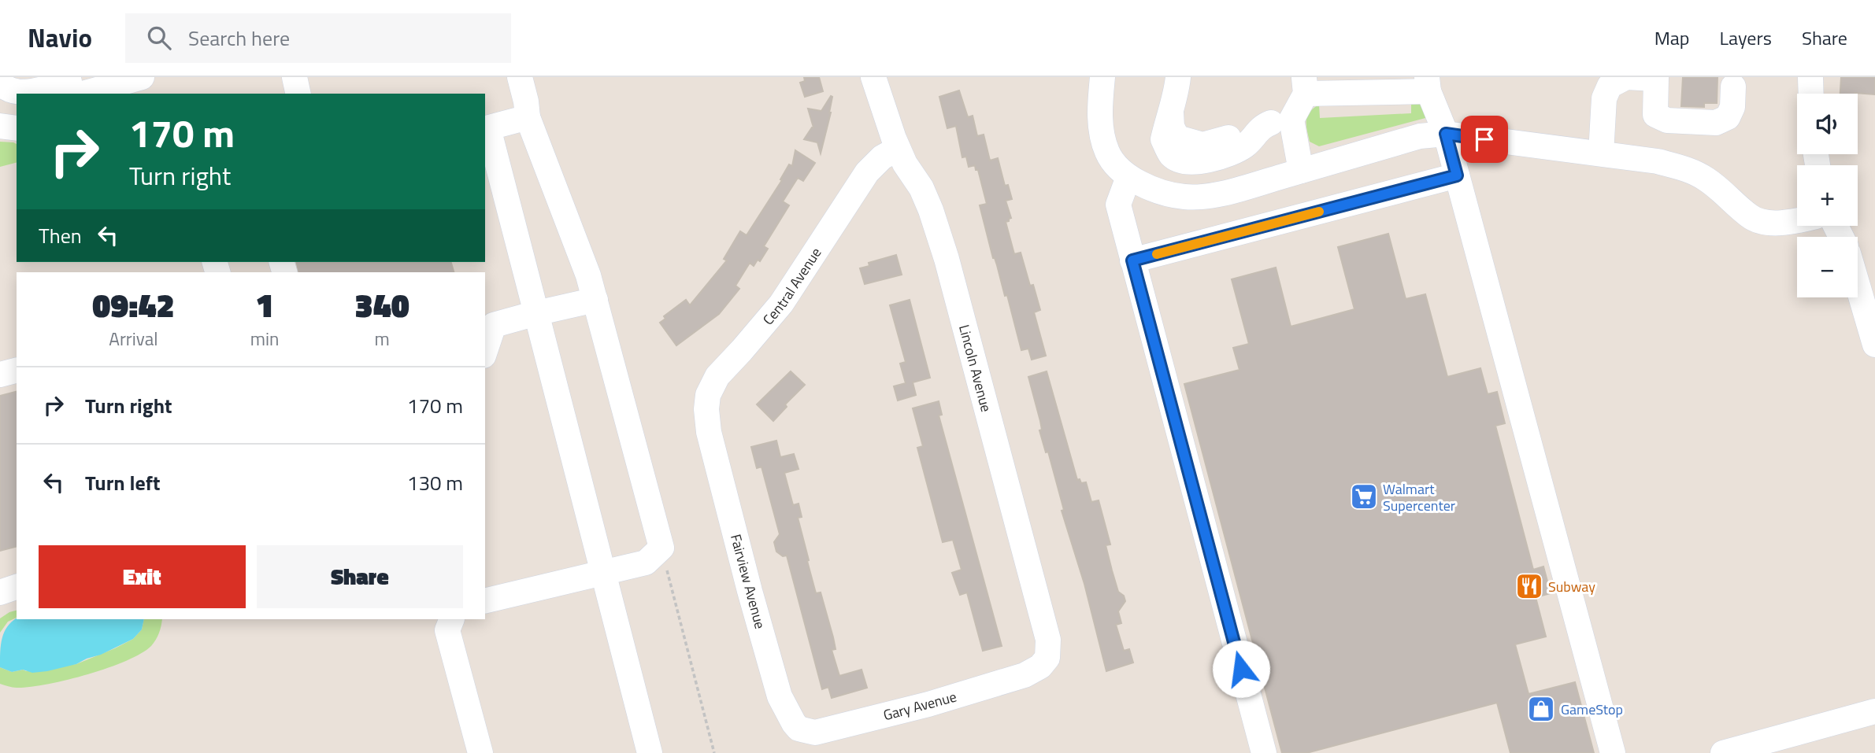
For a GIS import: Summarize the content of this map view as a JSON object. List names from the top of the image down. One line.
{"streets":{"street":["Central Avenue","Lincoln Avenue","Fairview Avenue","Gary Avenue"]},"crossings":[["Central Avenue","Lincoln Avenue"],["Central Avenue","Fairview Avenue"],["Lincoln Avenue","Gary Avenue"],["Fairview Avenue","Gary Avenue"]],"places":{"supermarket":["Walmart Supercenter"],"restaurant":["Subway"],"shop":["GameStop"]},"page":{"header":"Navio","search":"Search here","nav":["Map","Layers","Share"],"map_buttons":["+","−"],"turn":["170 m","Turn right"],"then":"Then","eta":["09:42","Arrival","1","min","340","m"],"list":[{"name":"Turn right","value":"170 m"},{"name":"Turn left","value":"130 m"}],"buttons":["Exit","Share"]}}
